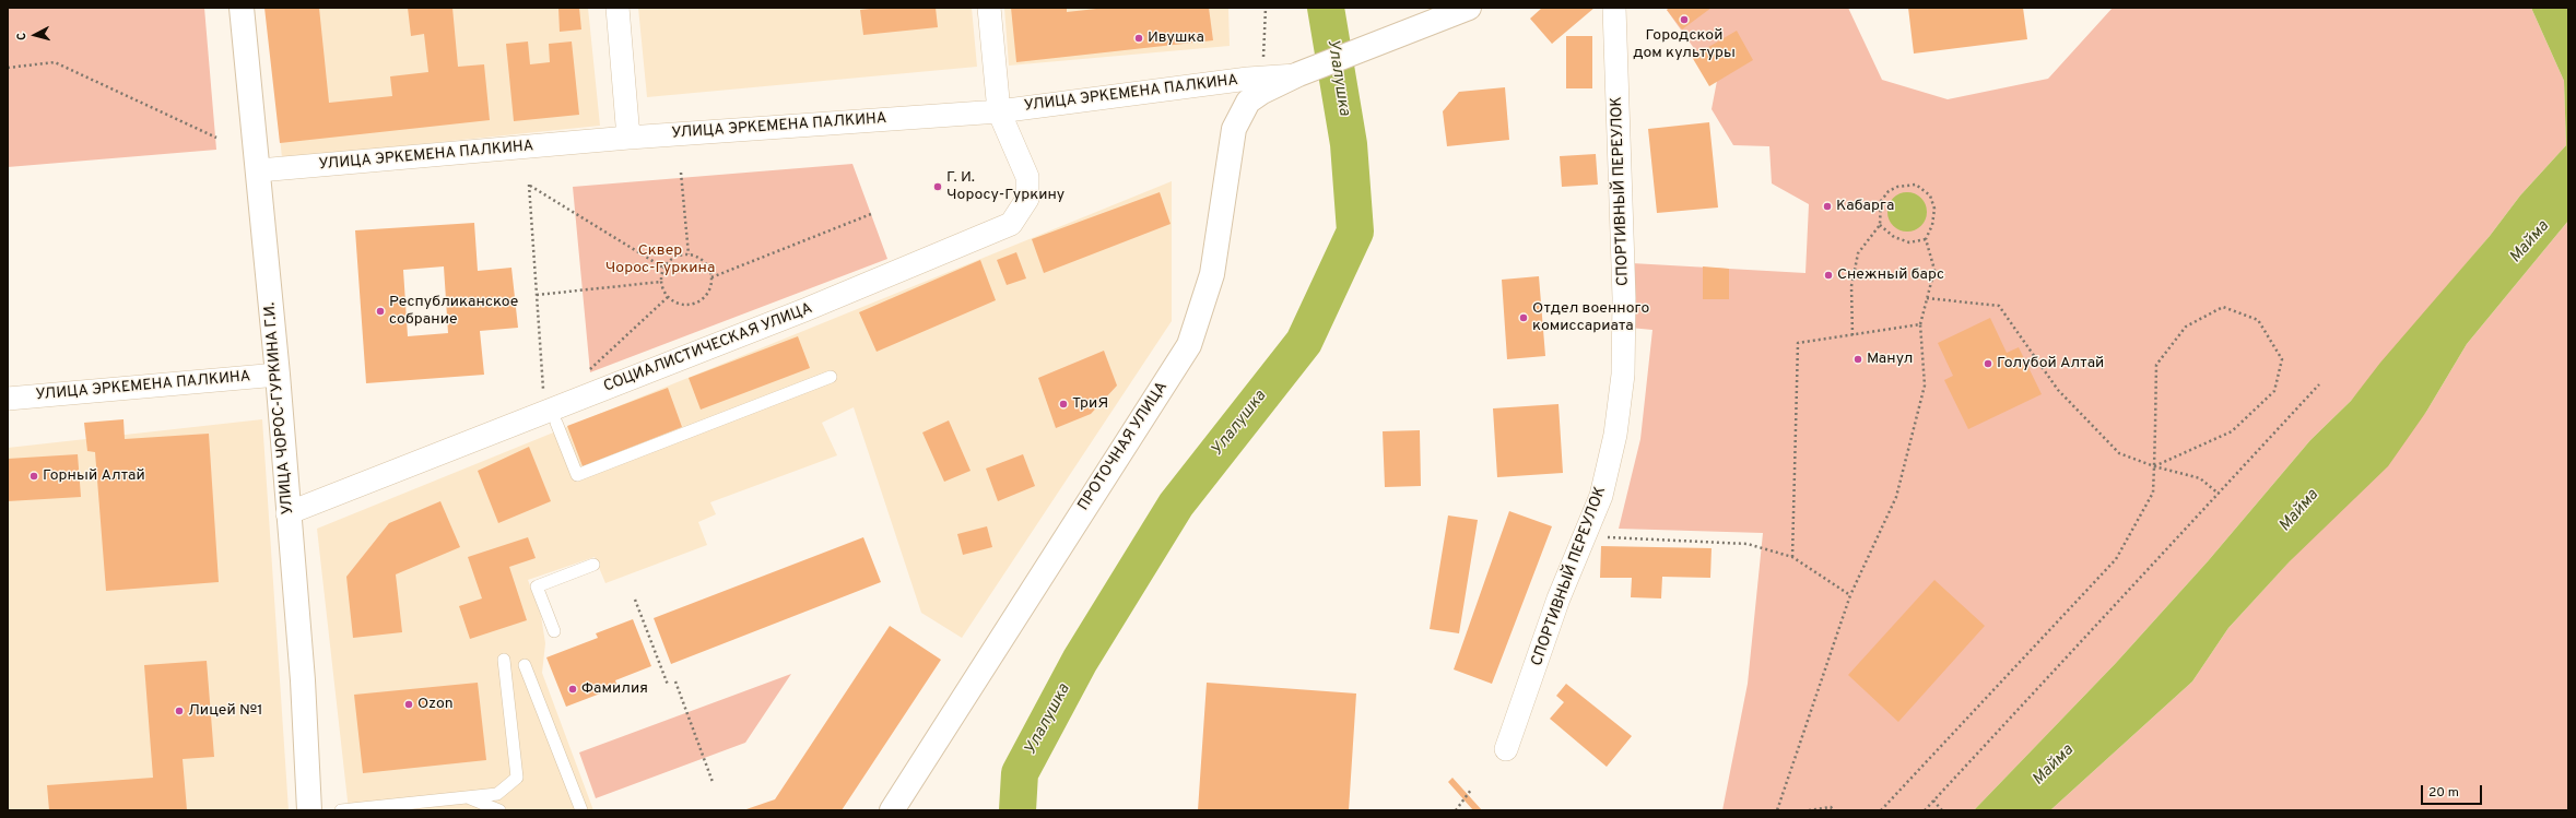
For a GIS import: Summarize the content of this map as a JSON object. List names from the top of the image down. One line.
{"streets":{"main road":["УЛИЦА ЧОРОС-ГУРКИНА Г.И.","ПРОТОЧНАЯ УЛИЦА"],"street":["УЛИЦА ЭРКЕМЕНА ПАЛКИНА","СПОРТИВНЫЙ ПЕРЕУЛОК","СОЦИАЛИСТИЧЕСКАЯ УЛИЦА"]},"crossings":[["УЛИЦА ЭРКЕМЕНА ПАЛКИНА","СОЦИАЛИСТИЧЕСКАЯ УЛИЦА"],["УЛИЦА ЭРКЕМЕНА ПАЛКИНА","УЛИЦА ЧОРОС-ГУРКИНА Г.И."],["УЛИЦА ЭРКЕМЕНА ПАЛКИНА","ПРОТОЧНАЯ УЛИЦА"],["СОЦИАЛИСТИЧЕСКАЯ УЛИЦА","УЛИЦА ЧОРОС-ГУРКИНА Г.И."]],"water":["Улалушка","Майма"],"parks":["Сквер Чорос-Гуркина"],"places":["Городской дом культуры","Ивушка","Г. И. Чоросу-Гуркину","Кабарга","Снежный барс","Республиканское собрание","Отдел военного комиссариата","Манул","Голубой Алтай","ТриЯ","Горный Алтай","Фамилия","Ozon","Лицей №1"],"scale_bar":"20 m","north":"left"}
